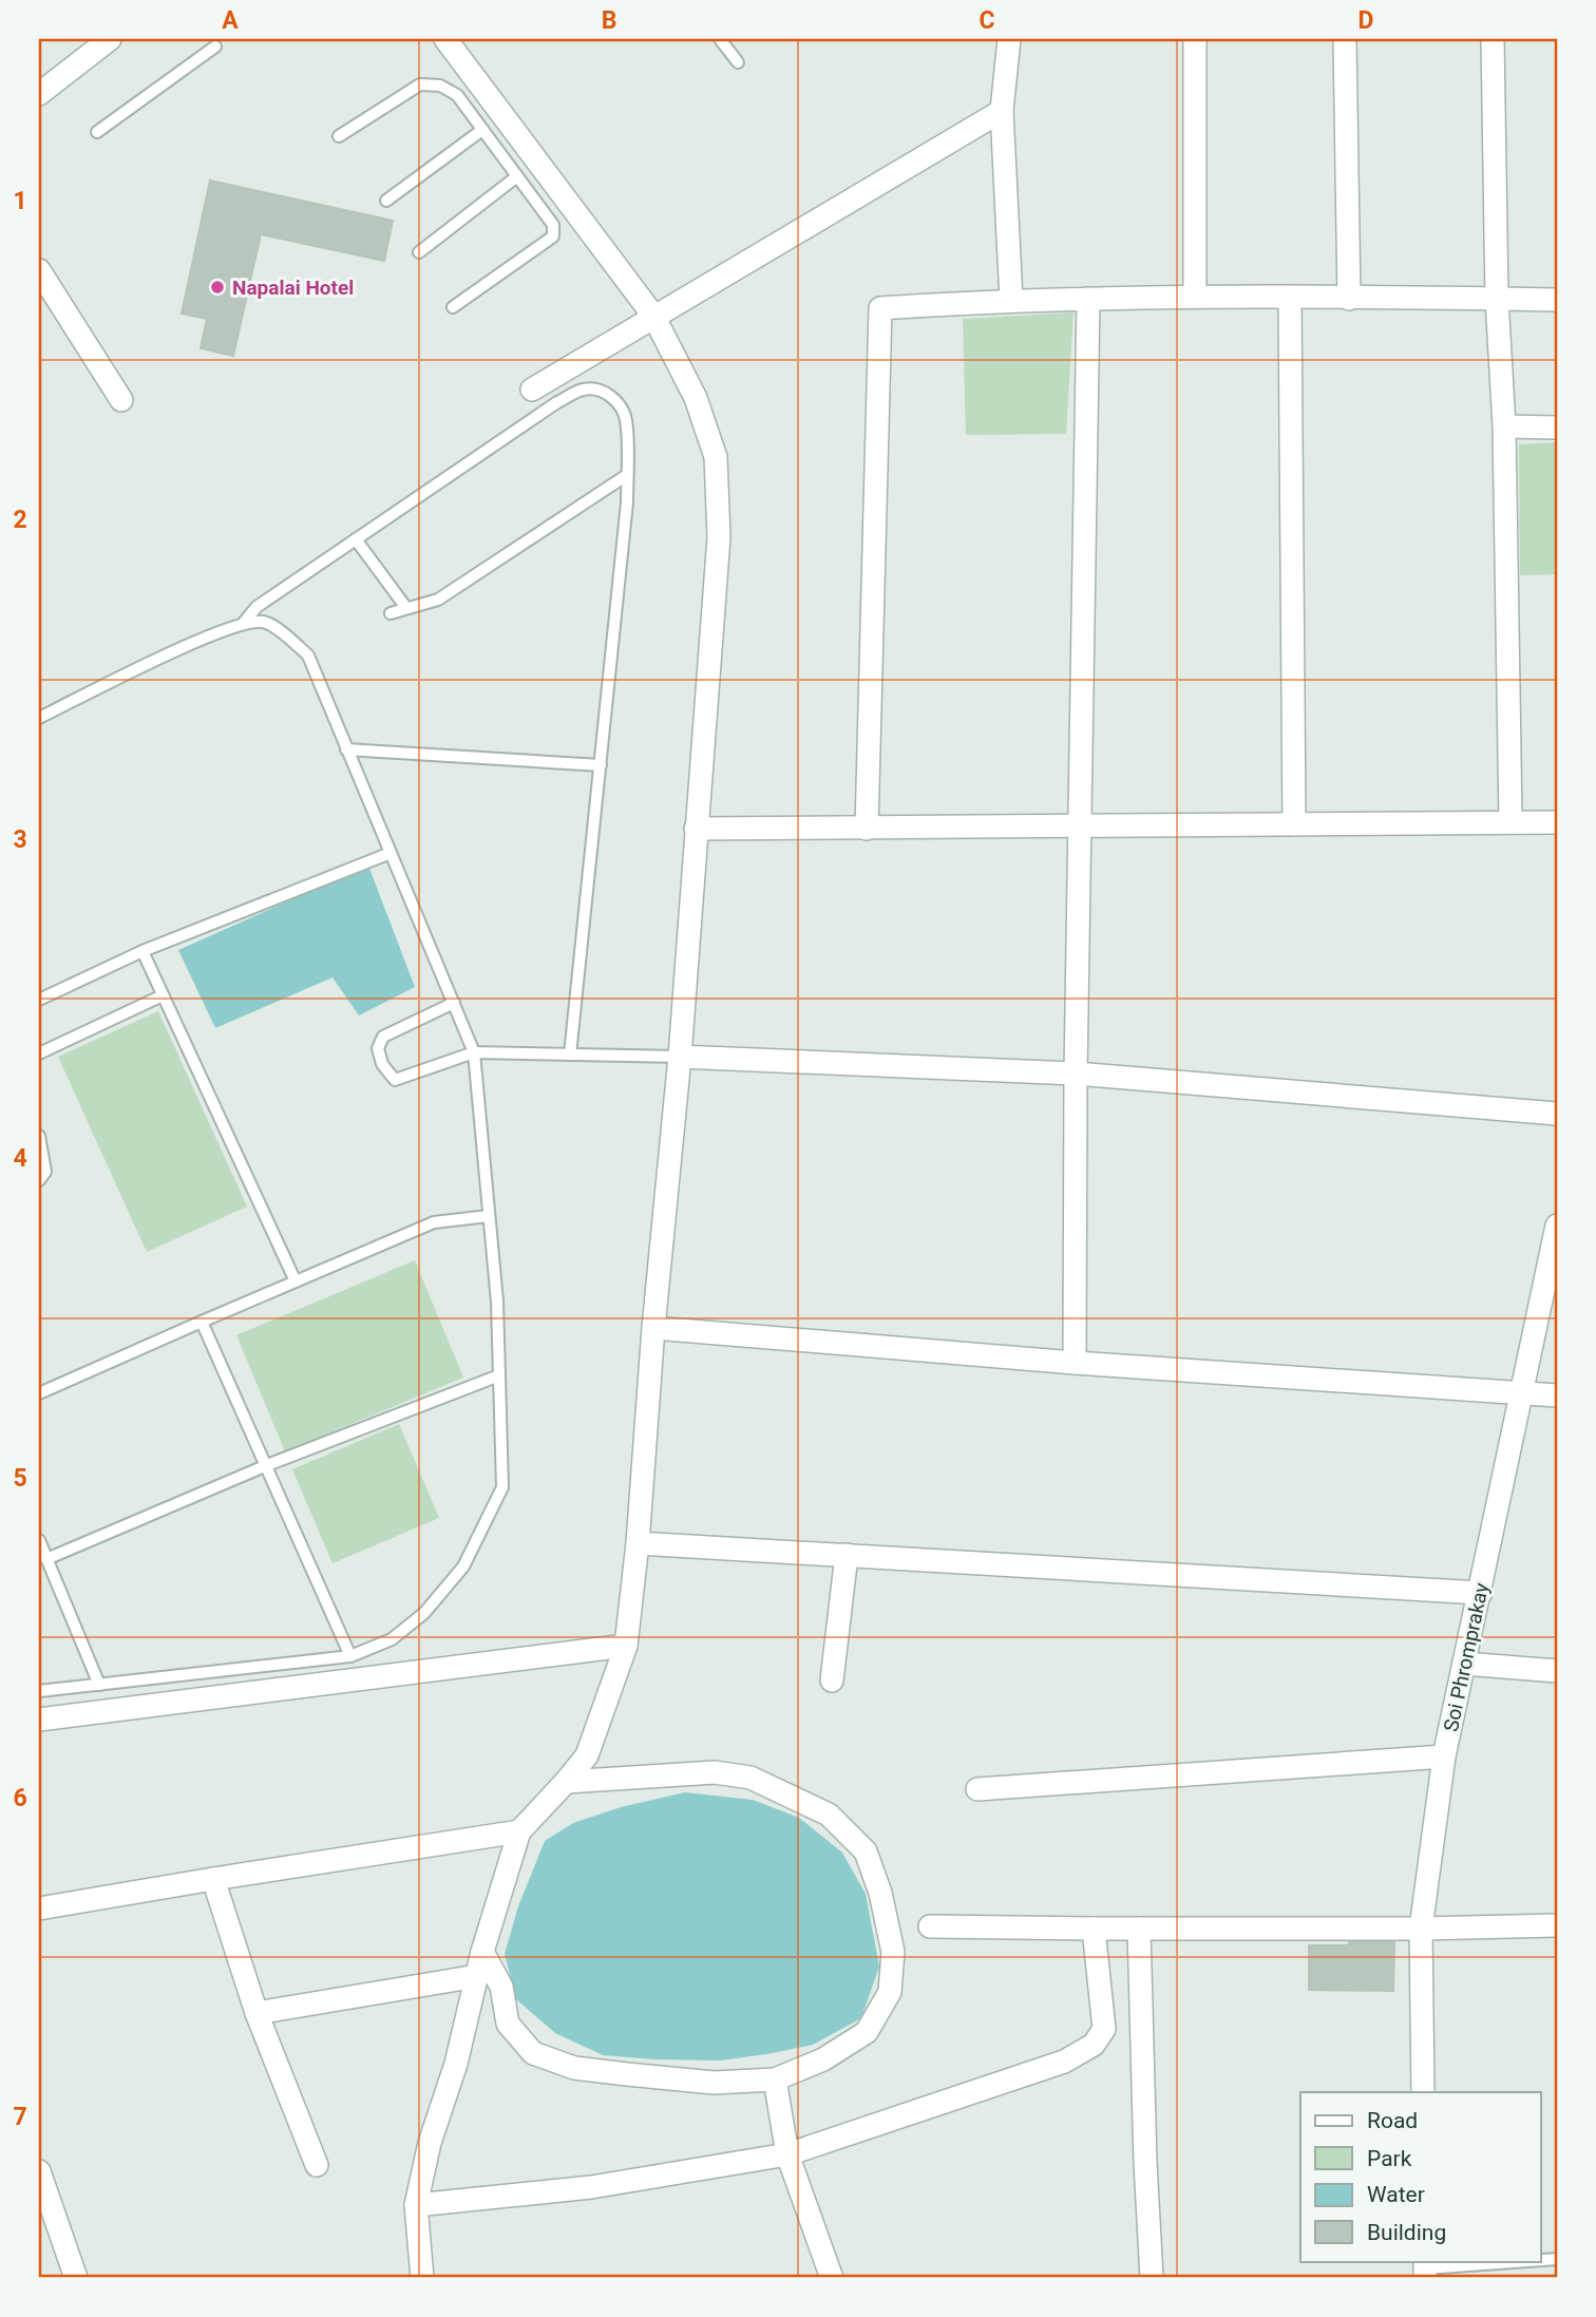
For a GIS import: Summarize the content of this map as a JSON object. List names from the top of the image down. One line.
{"streets":{"street":["Soi Phromprakay"]},"places":["Napalai Hotel"],"legend":["Road","Park","Water","Building"],"grid":{"columns":["A","B","C","D"],"rows":["1","2","3","4","5","6","7"]}}
